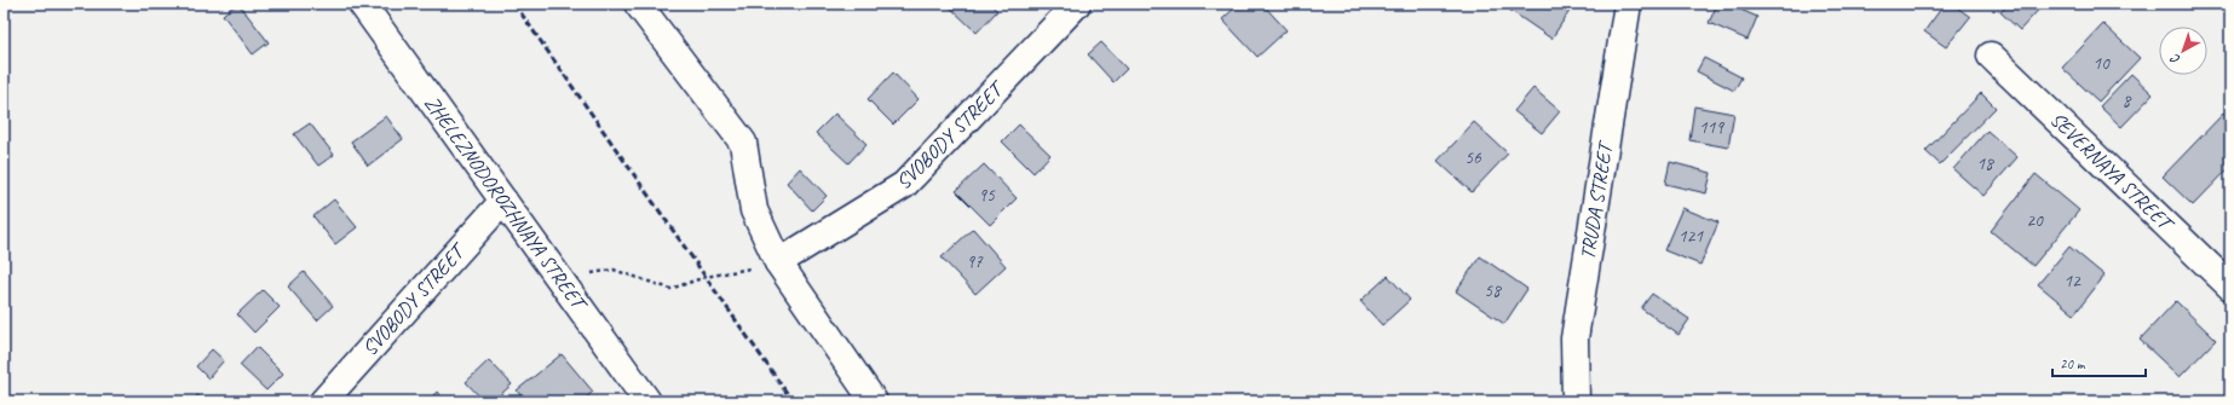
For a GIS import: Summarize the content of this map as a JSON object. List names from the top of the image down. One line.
{"streets":{"street":["SVOBODY STREET","SEVERNAYA STREET","ZHELEZNODOROZHNAYA STREET","TRUDA STREET"]},"crossings":[["SVOBODY STREET","ZHELEZNODOROZHNAYA STREET"]],"house_numbers":["10","8","119","56","18","95","20","121","97","12","58"],"scale_bar":"20 m","north":"bottom left"}
